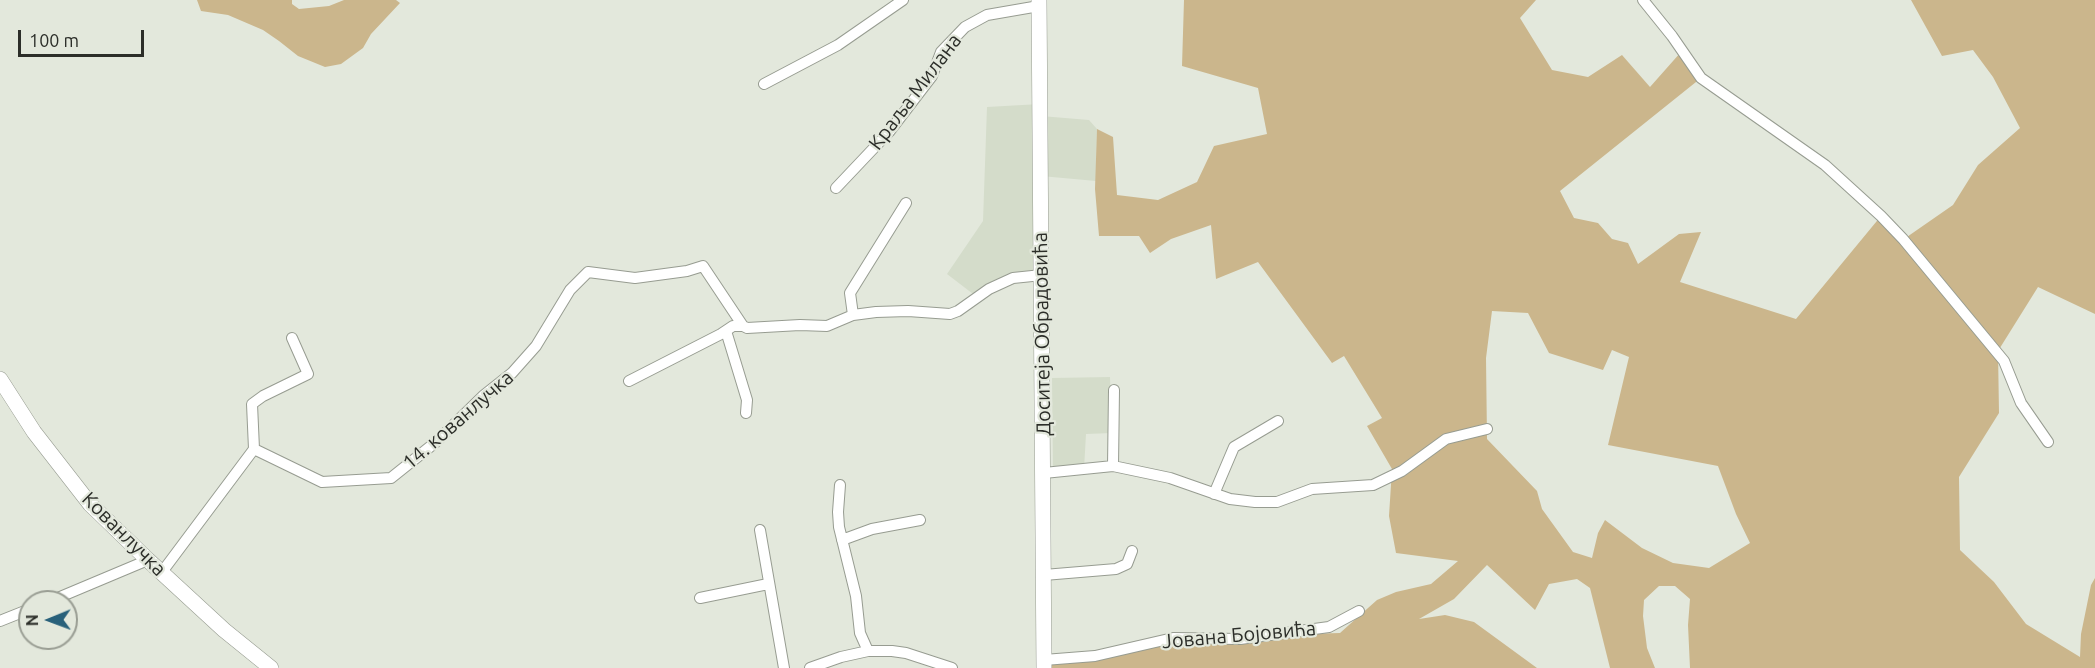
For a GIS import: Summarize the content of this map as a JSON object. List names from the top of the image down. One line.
{"streets":{"main road":["Доситеја Обрадовића","Кованлучка"],"street":["Краља Милана","14. кованлучка","Јована Бојовића"]},"crossings":[["Краља Милана","Доситеја Обрадовића"],["Доситеја Обрадовића","Јована Бојовића"]],"scale_bar":"100 m","north":"left"}
